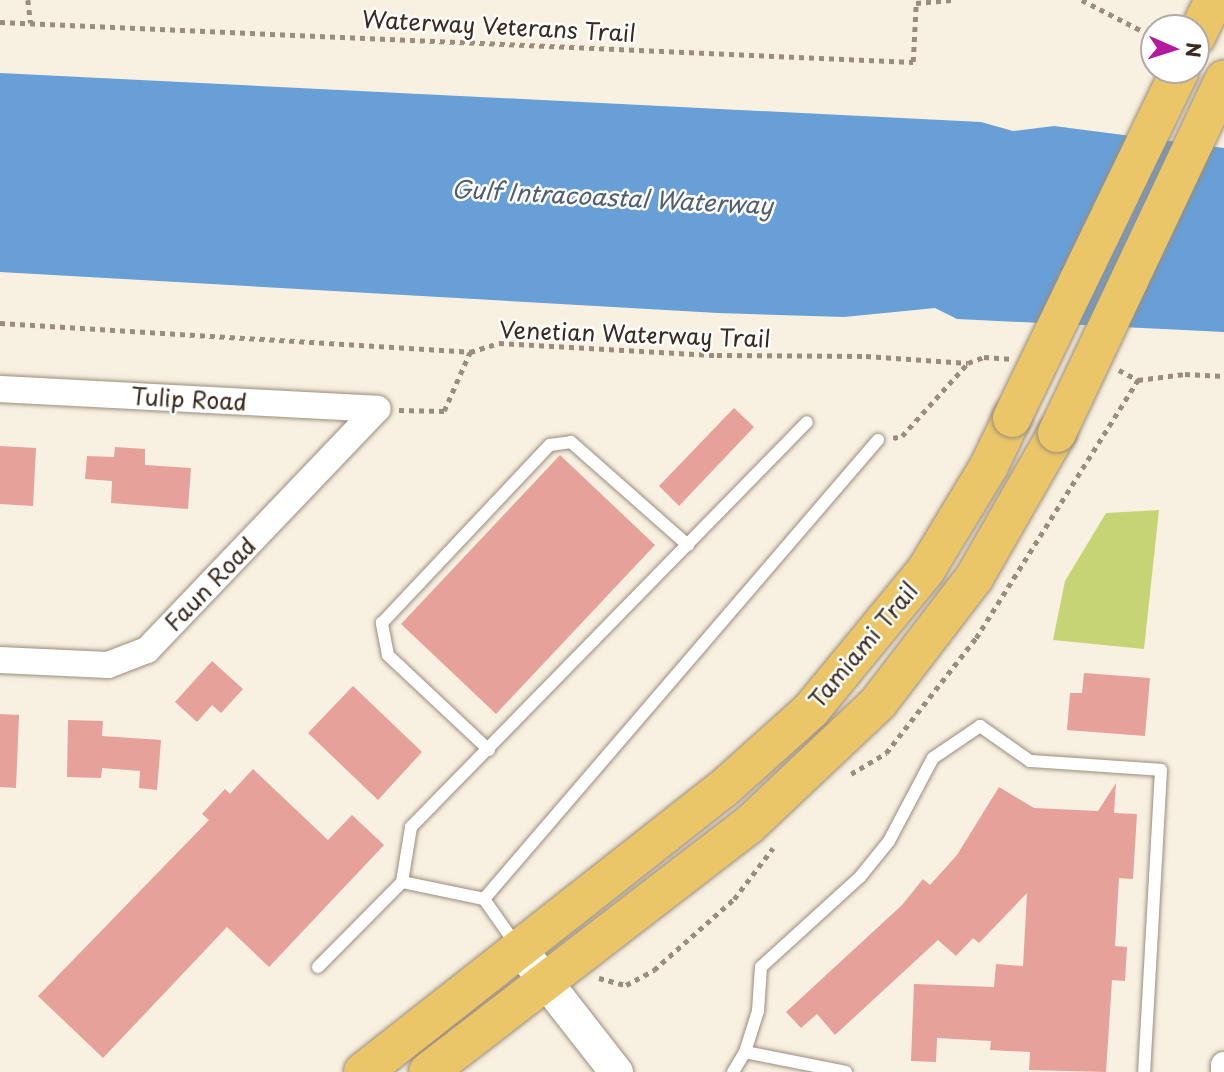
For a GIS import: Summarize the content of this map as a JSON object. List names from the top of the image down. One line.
{"streets":{"main road":["Tamiami Trail"],"street":["Tulip Road","Faun Road"],"path":["Waterway Veterans Trail","Venetian Waterway Trail"]},"crossings":[["Tulip Road","Faun Road"]],"water":["Gulf Intracoastal Waterway"],"north":"right"}
